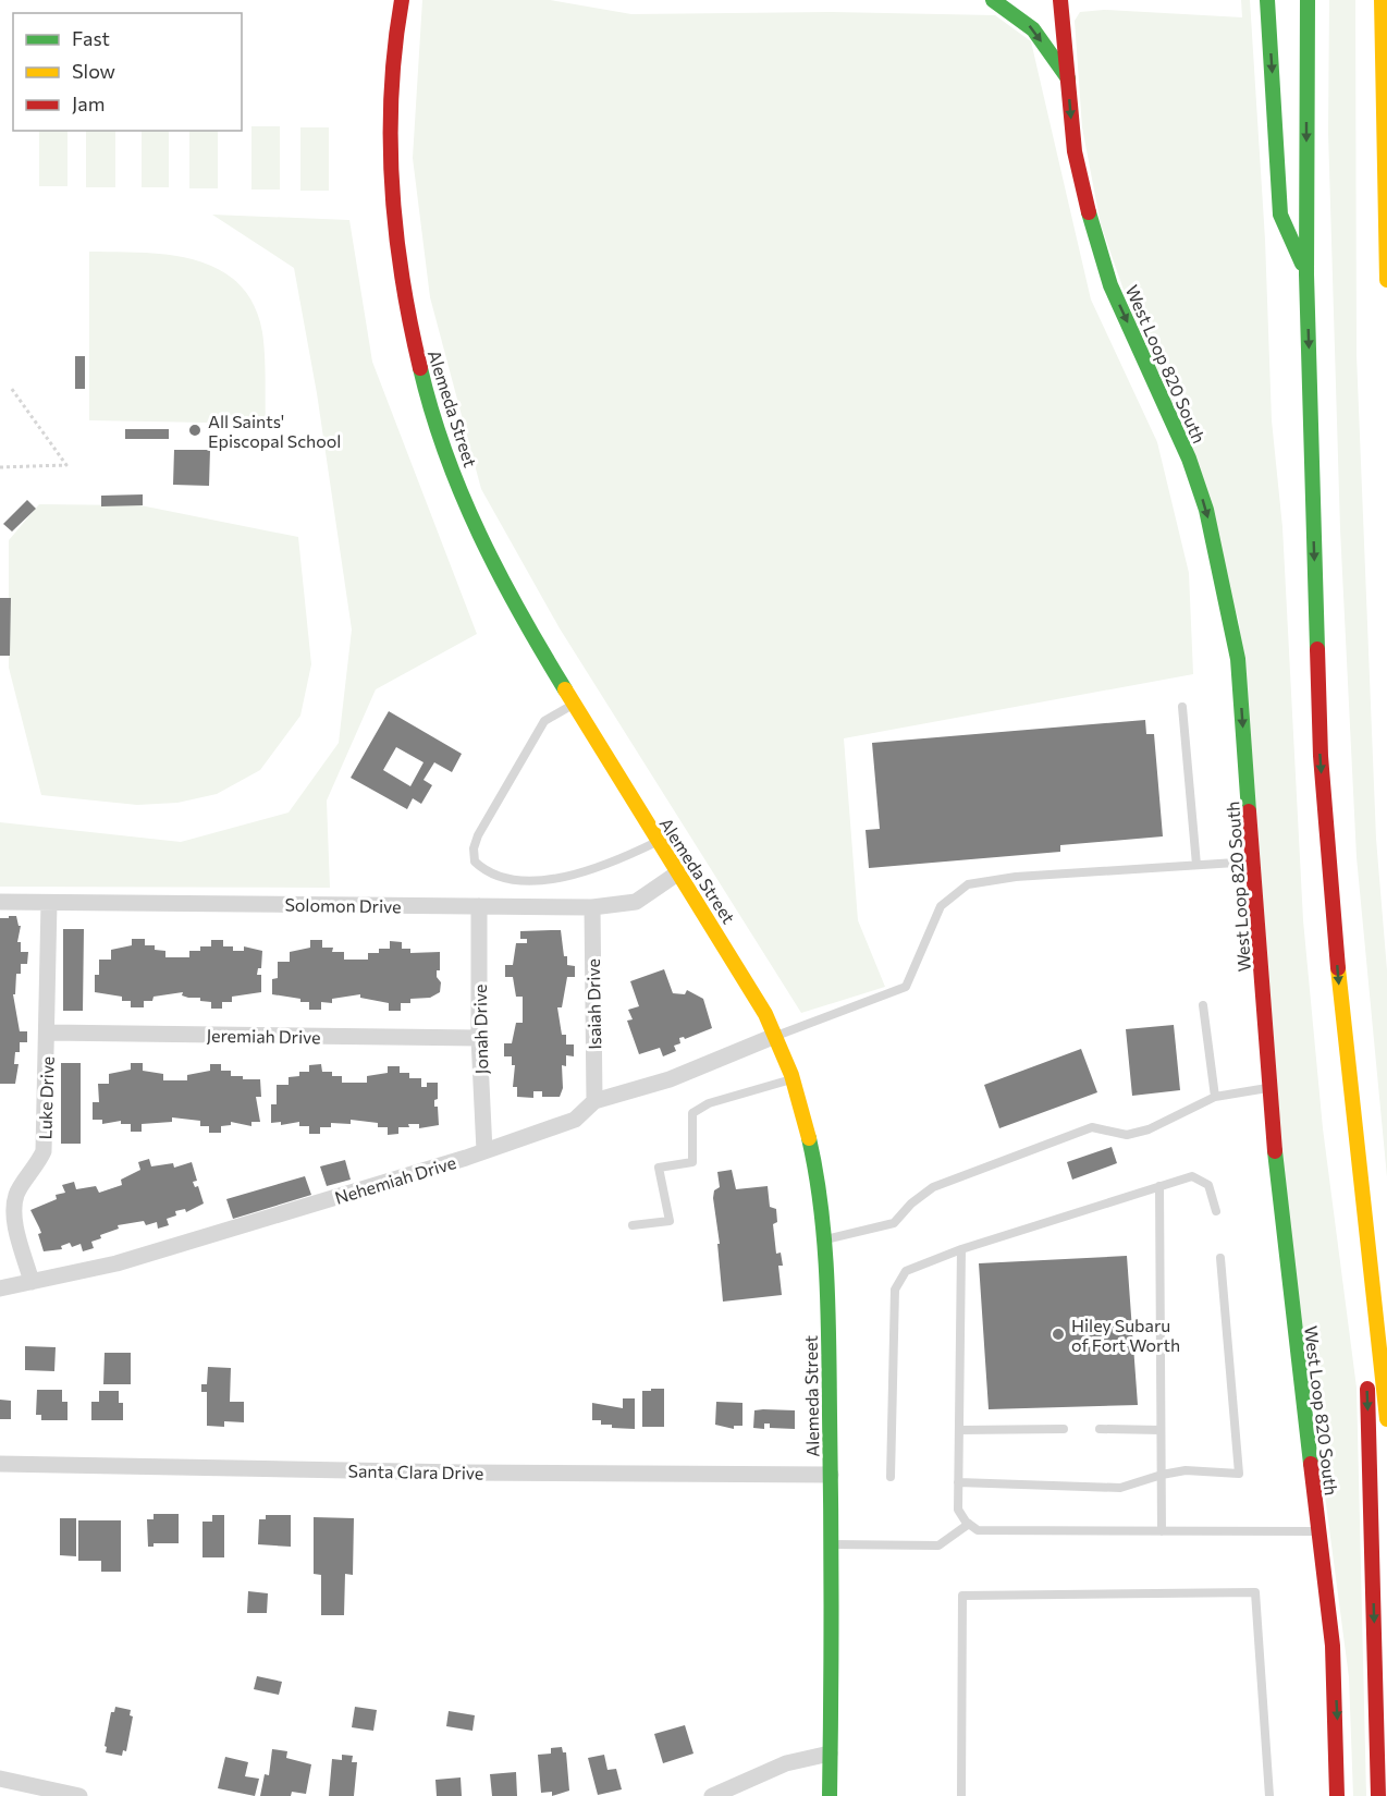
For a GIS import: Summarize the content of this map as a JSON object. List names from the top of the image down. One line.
{"streets":{"main road":["West Loop 820 South","Alemeda Street"],"street":["Solomon Drive","Isaiah Drive","Jonah Drive","Jeremiah Drive","Luke Drive","Nehemiah Drive","Santa Clara Drive"]},"crossings":[["Alemeda Street","Solomon Drive"],["Alemeda Street","Nehemiah Drive"],["Alemeda Street","Santa Clara Drive"],["Solomon Drive","Isaiah Drive"],["Solomon Drive","Jonah Drive"],["Solomon Drive","Luke Drive"],["Isaiah Drive","Nehemiah Drive"],["Jonah Drive","Jeremiah Drive"],["Jonah Drive","Nehemiah Drive"],["Jeremiah Drive","Luke Drive"],["Luke Drive","Nehemiah Drive"]],"places":["All Saints' Episcopal School","Hiley Subaru of Fort Worth"],"legend":["Fast","Slow","Jam"]}
